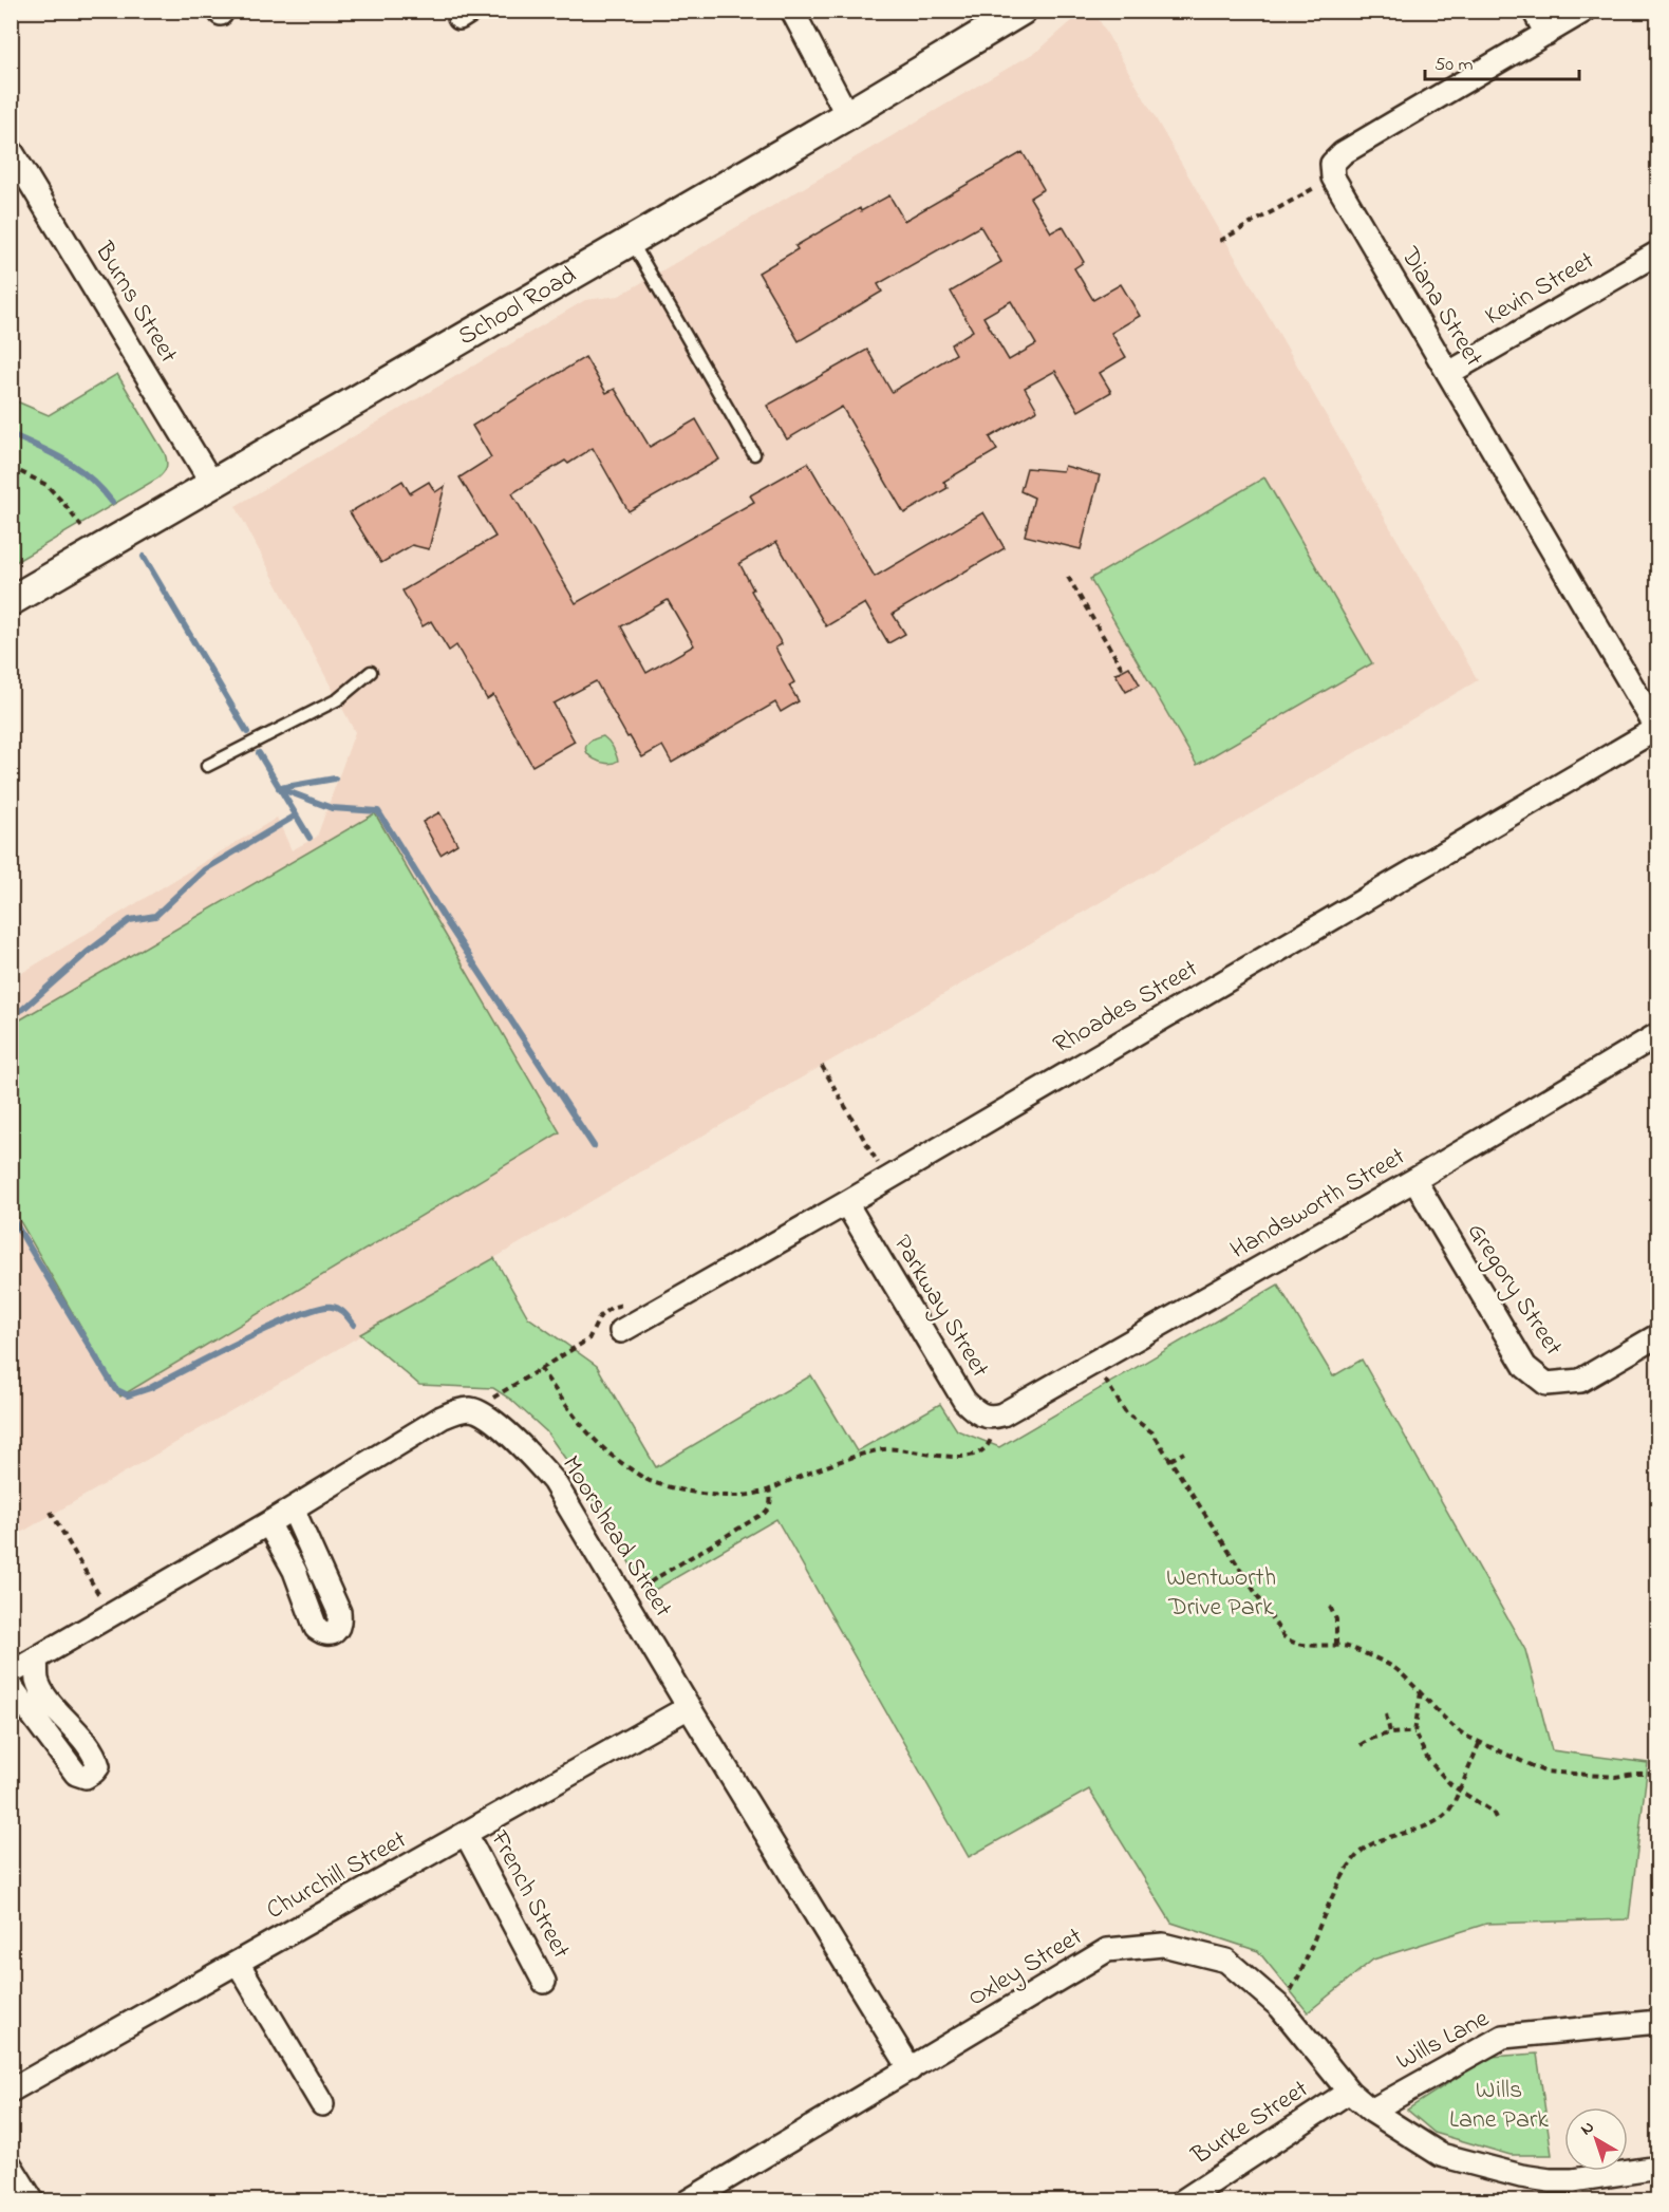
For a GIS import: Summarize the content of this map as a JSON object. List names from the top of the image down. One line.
{"streets":{"street":["Kevin Street","Burns Street","School Road","Diana Street","Rhoades Street","Handsworth Street","Gregory Street","Parkway Street","Moorshead Street","Churchill Street","French Street","Oxley Street","Wills Lane","Burke Street"]},"crossings":[["Kevin Street","Diana Street"],["Burns Street","School Road"],["Diana Street","Rhoades Street"],["Rhoades Street","Parkway Street"],["Handsworth Street","Gregory Street"],["Handsworth Street","Parkway Street"],["Moorshead Street","Churchill Street"],["Moorshead Street","Oxley Street"],["Churchill Street","French Street"],["Oxley Street","Wills Lane"],["Oxley Street","Burke Street"]],"parks":["Wentworth Drive Park","Wills Lane Park"],"scale_bar":"50 m","north":"top left"}
